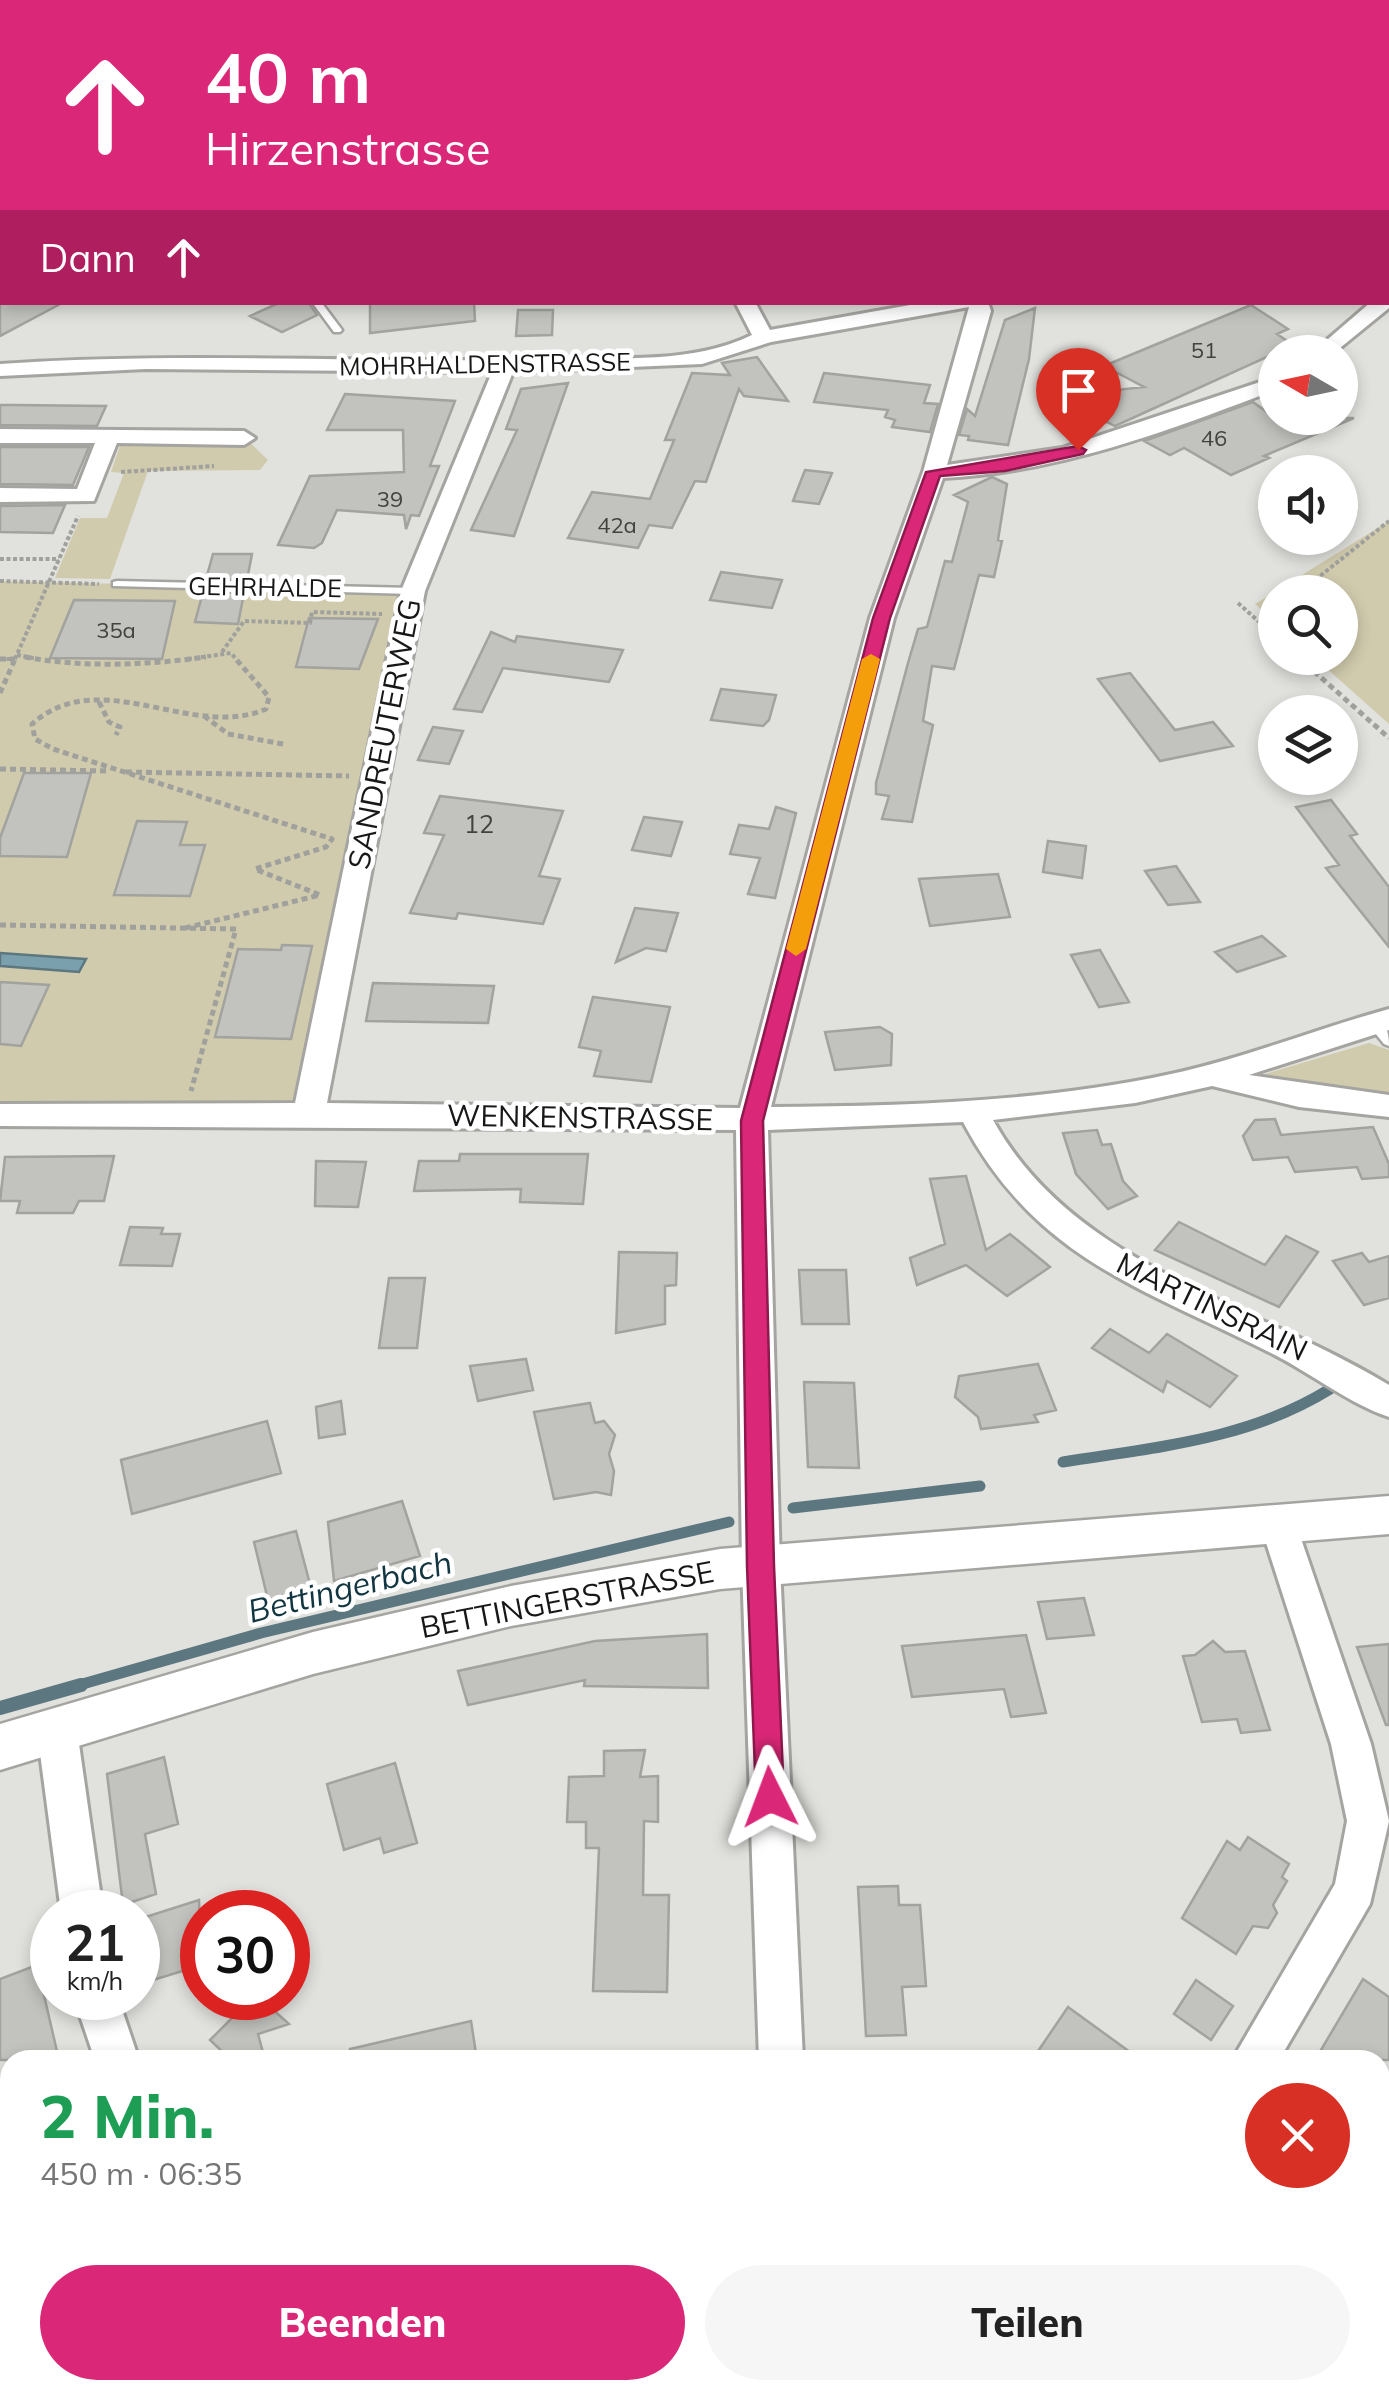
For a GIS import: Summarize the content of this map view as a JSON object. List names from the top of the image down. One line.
{"streets":{"street":["MOHRHALDENSTRASSE","SANDREUTERWEG","WENKENSTRASSE","MARTINSRAIN","BETTINGERSTRASSE"],"lane":["GEHRHALDE"]},"crossings":[["MOHRHALDENSTRASSE","SANDREUTERWEG"],["GEHRHALDE","SANDREUTERWEG"],["SANDREUTERWEG","WENKENSTRASSE"],["WENKENSTRASSE","MARTINSRAIN"]],"water":["Bettingerbach"],"house_numbers":["51","46","39","42a","35a","12"],"north":"left","page":{"turn":["40 m","Hirzenstrasse"],"then":"Dann","speed":"21 km/h","limit":"30","heading":["2 Min.","450 m · 06:35"],"buttons":["Beenden","Teilen"]}}
